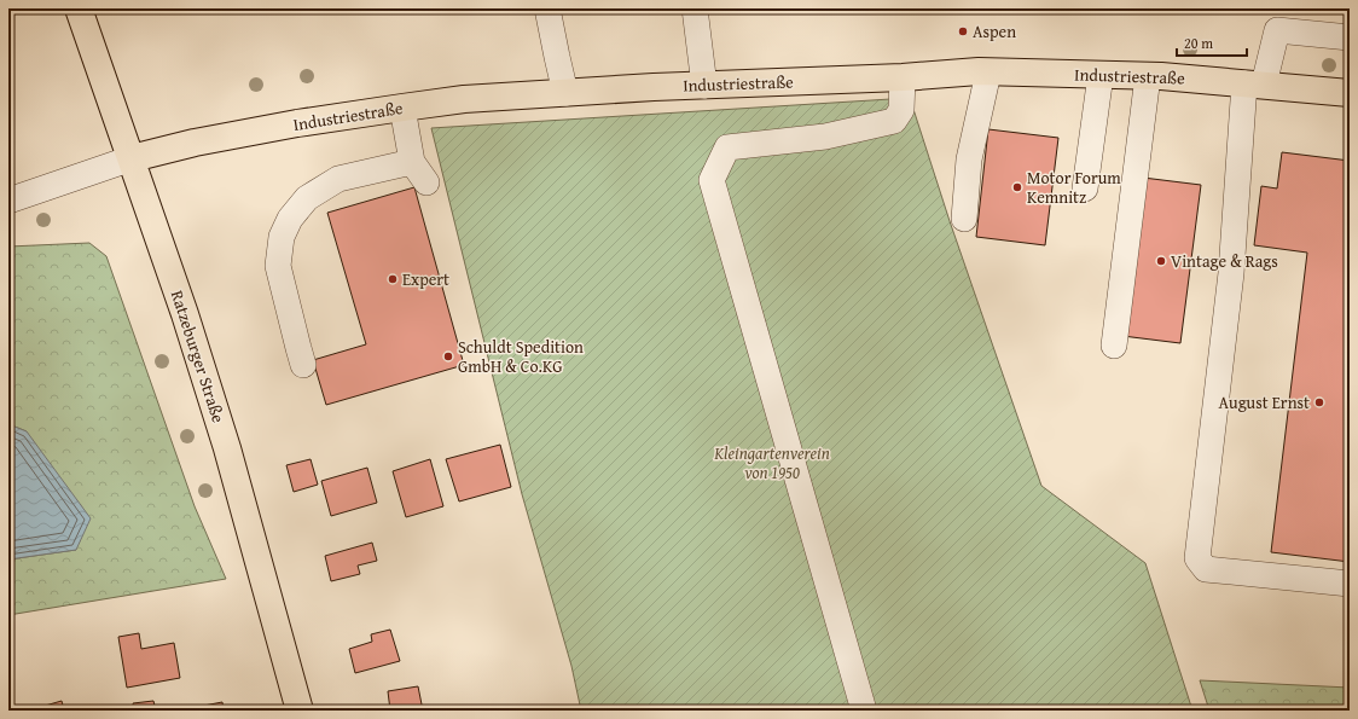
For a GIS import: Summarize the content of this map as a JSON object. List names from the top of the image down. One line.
{"streets":{"main road":["Industriestraße","Ratzeburger Straße"]},"crossings":[["Industriestraße","Ratzeburger Straße"]],"parks":["Kleingartenverein von 1950"],"places":["Aspen","Motor Forum Kemnitz","Vintage & Rags","Expert","Schuldt Spedition GmbH & Co.KG","August Ernst"],"scale_bar":"20 m"}
